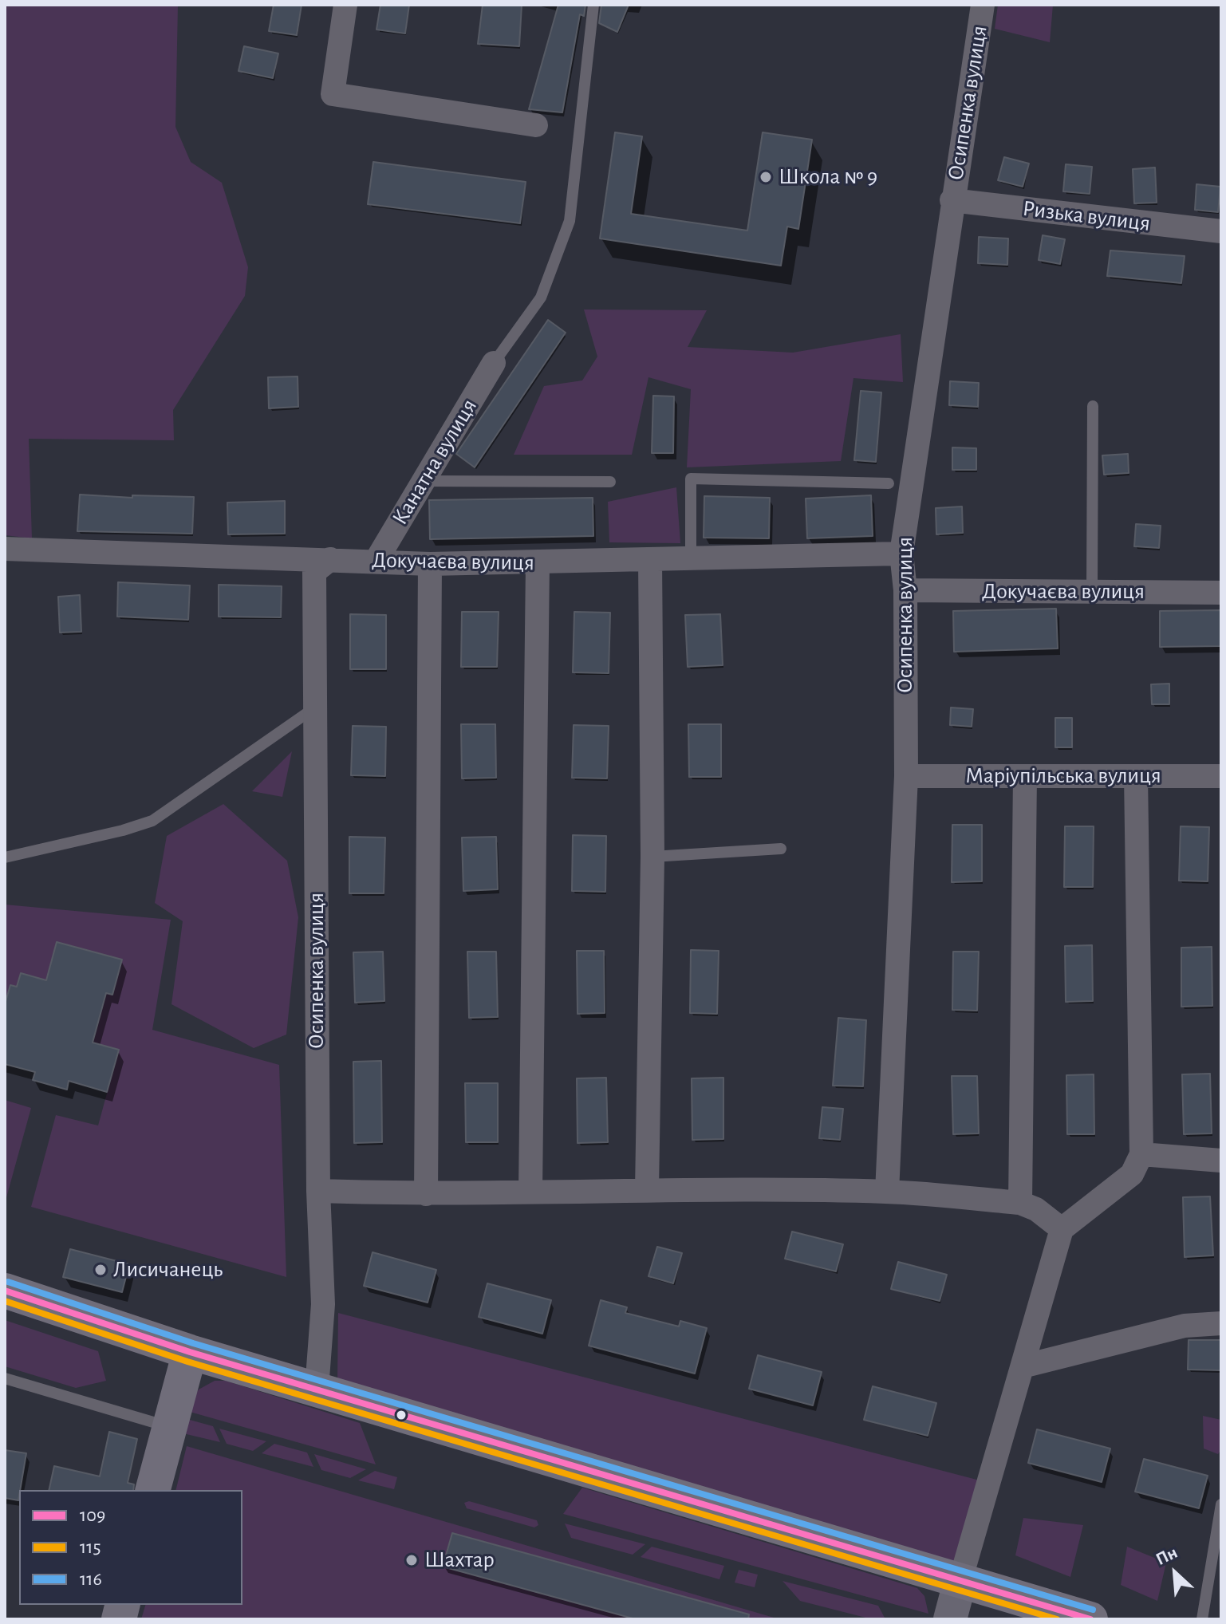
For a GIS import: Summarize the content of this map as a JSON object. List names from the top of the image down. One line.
{"streets":{"street":["Осипенка вулиця","Ризька вулиця","Канатна вулиця","Докучаєва вулиця","Маріупільська вулиця"]},"crossings":[["Осипенка вулиця","Ризька вулиця"],["Осипенка вулиця","Докучаєва вулиця"],["Осипенка вулиця","Маріупільська вулиця"],["Канатна вулиця","Докучаєва вулиця"]],"places":["Школа № 9","Лисичанець","Шахтар"],"lines":["transit line 116","transit line 109","transit line 115"],"legend":["109","115","116"],"north":"top left"}
